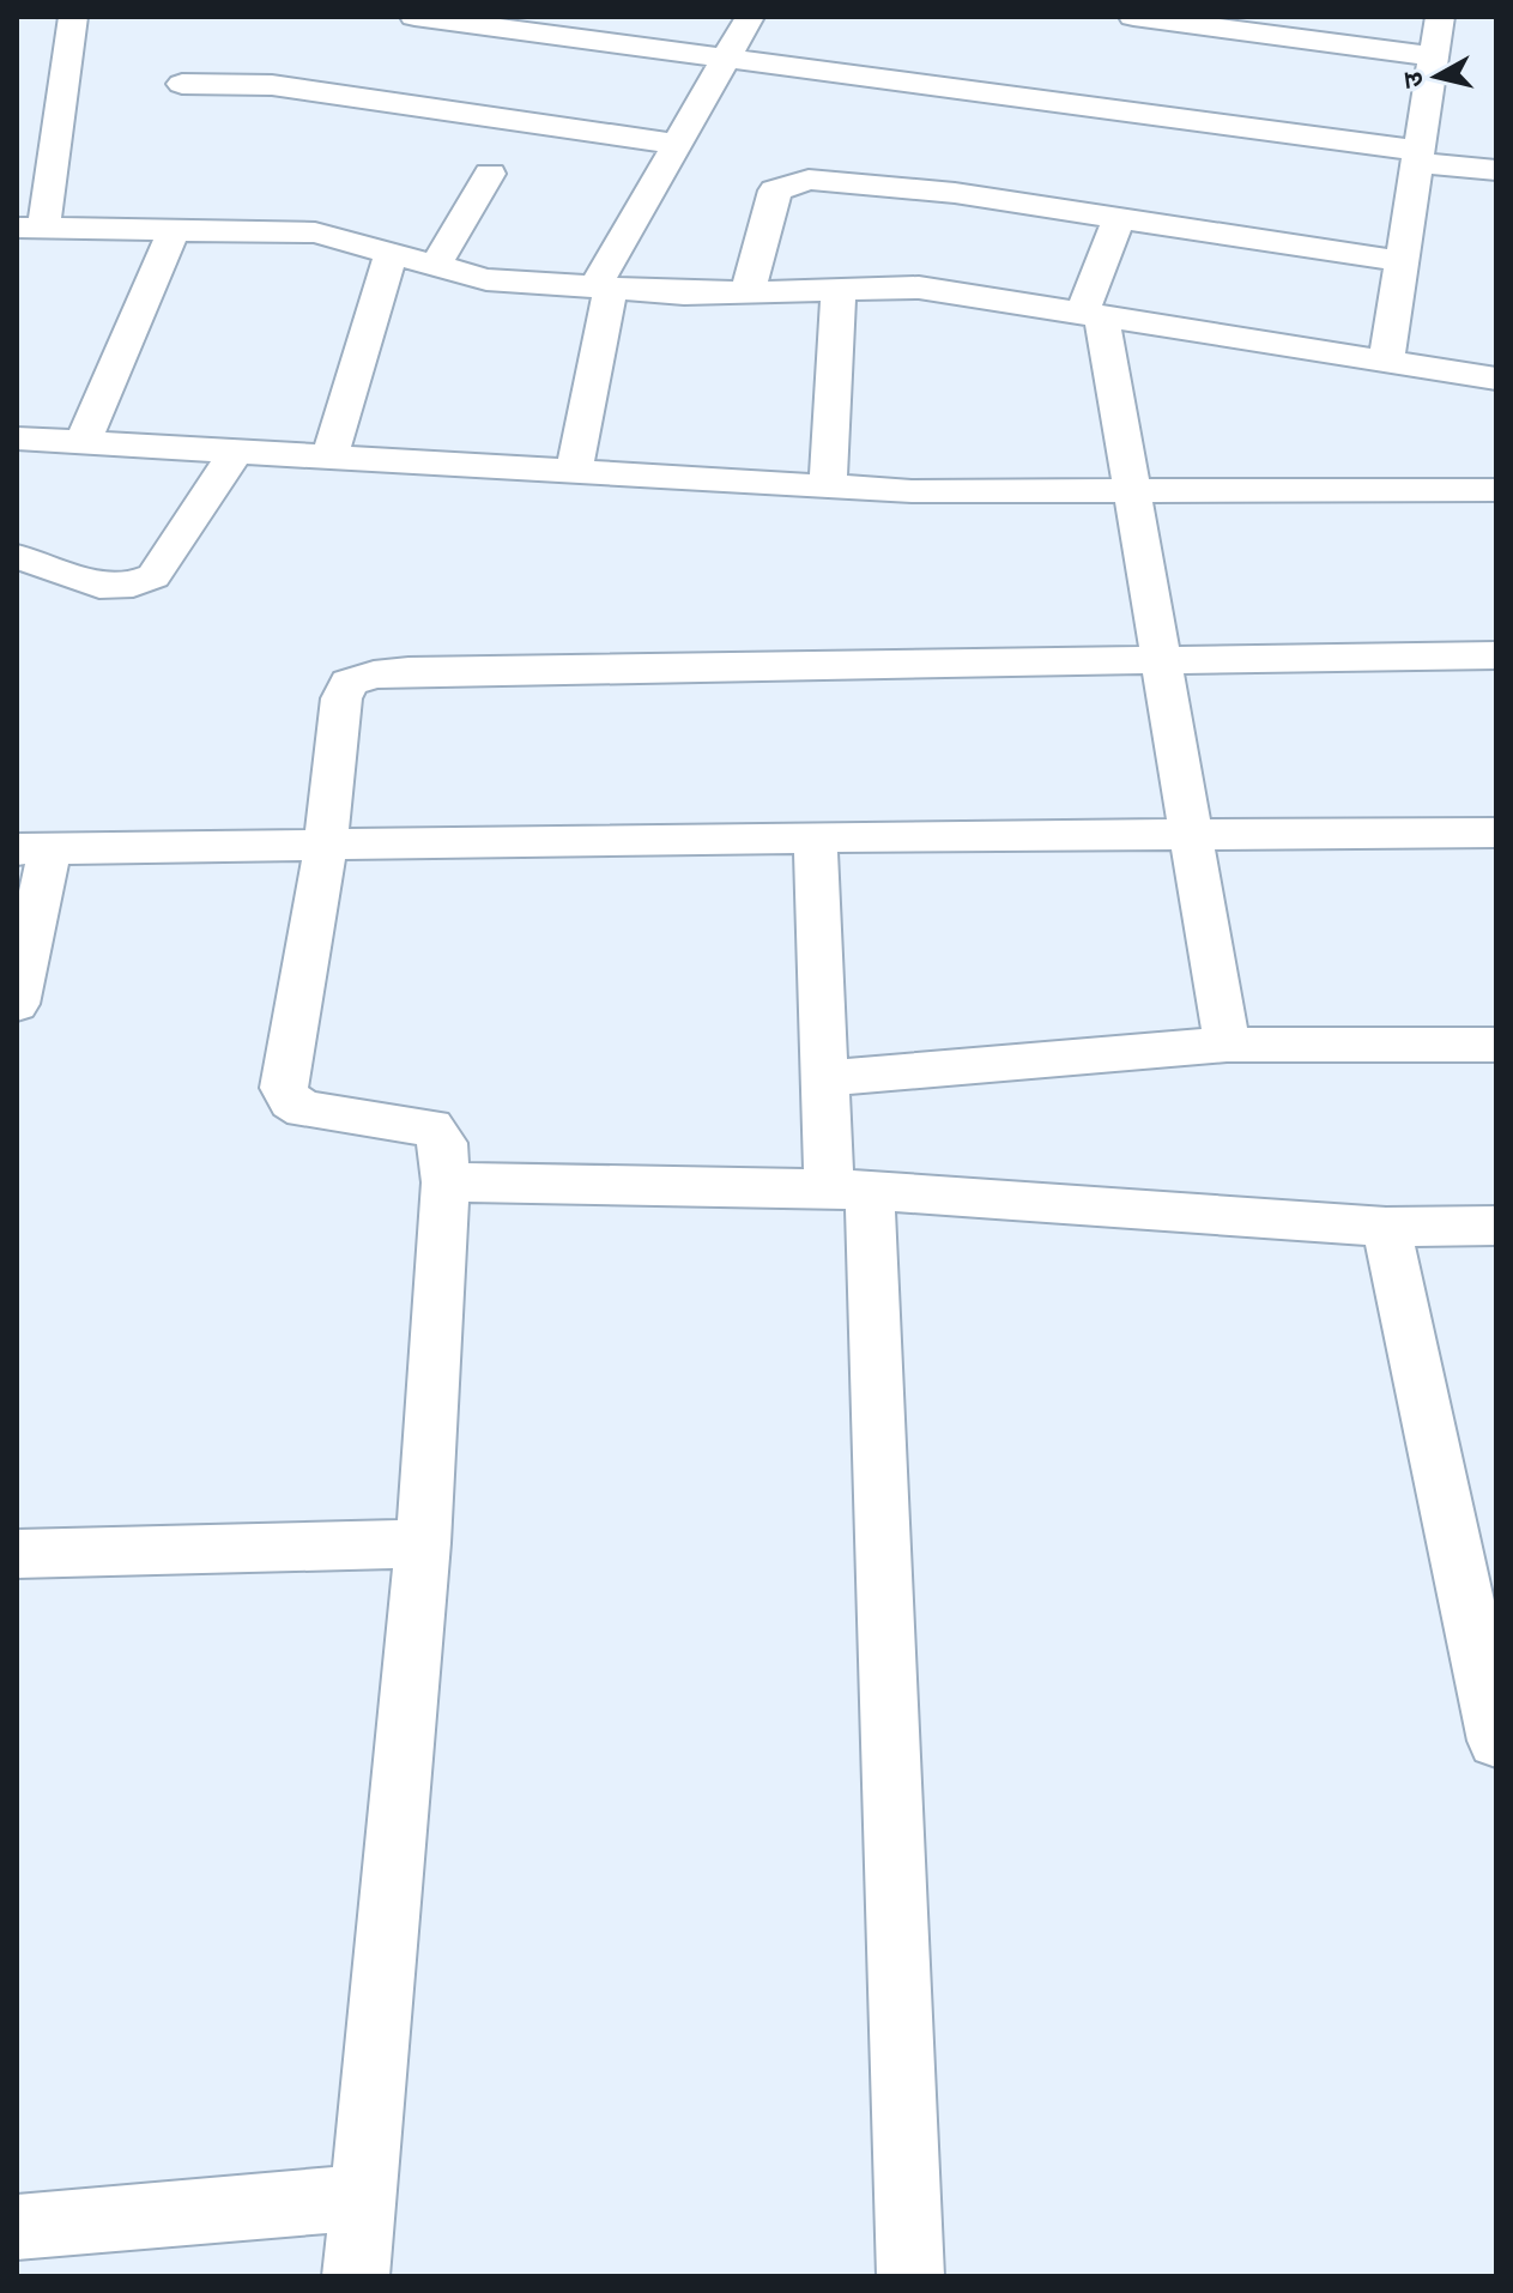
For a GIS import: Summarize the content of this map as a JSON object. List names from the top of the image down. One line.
{"north":"left"}
